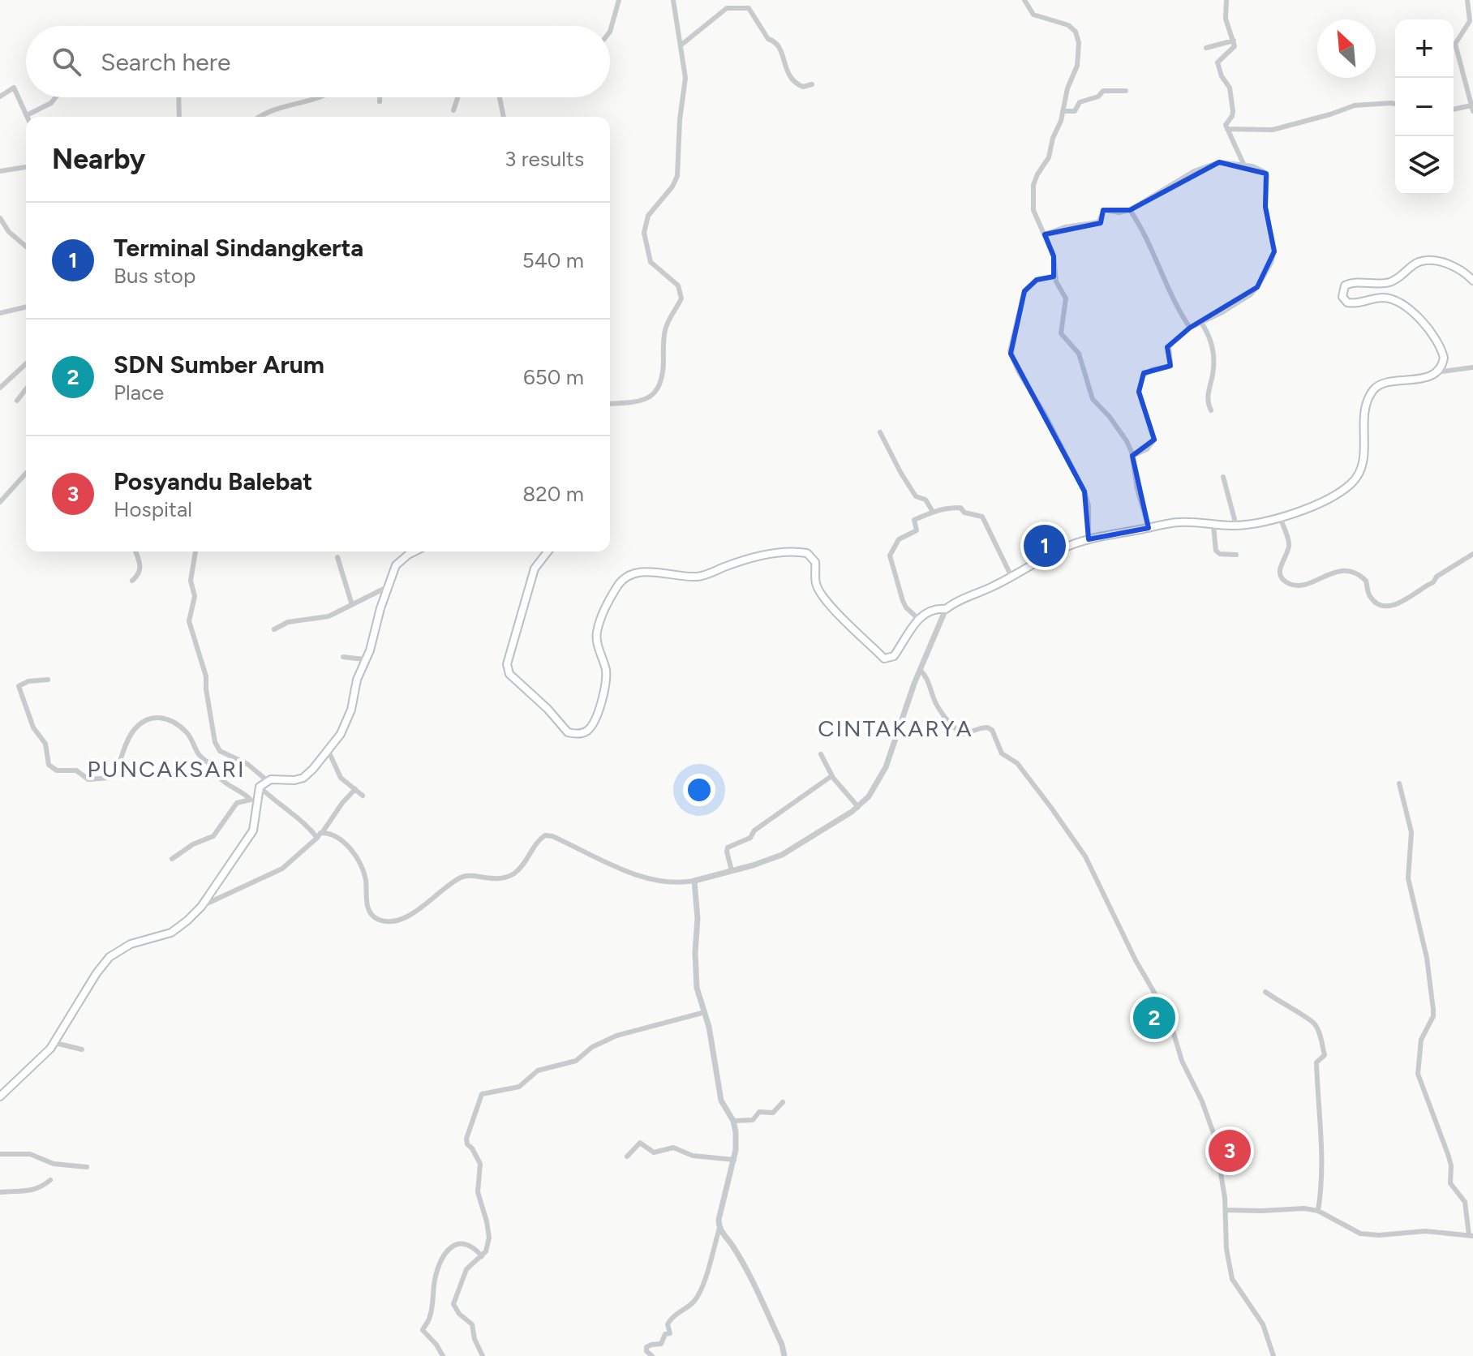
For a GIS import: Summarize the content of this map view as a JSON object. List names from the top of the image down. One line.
{"districts":["CINTAKARYA","PUNCAKSARI"],"north":"top left","page":{"map_buttons":["+","−"],"search":"Search here","heading":["Nearby","3 results"],"list":[{"mark":"1","name":"Terminal Sindangkerta","note":"Bus stop","value":"540 m"},{"mark":"2","name":"SDN Sumber Arum","note":"Place","value":"650 m"},{"mark":"3","name":"Posyandu Balebat","note":"Hospital","value":"820 m"}],"pins":["1","2","3"]}}
